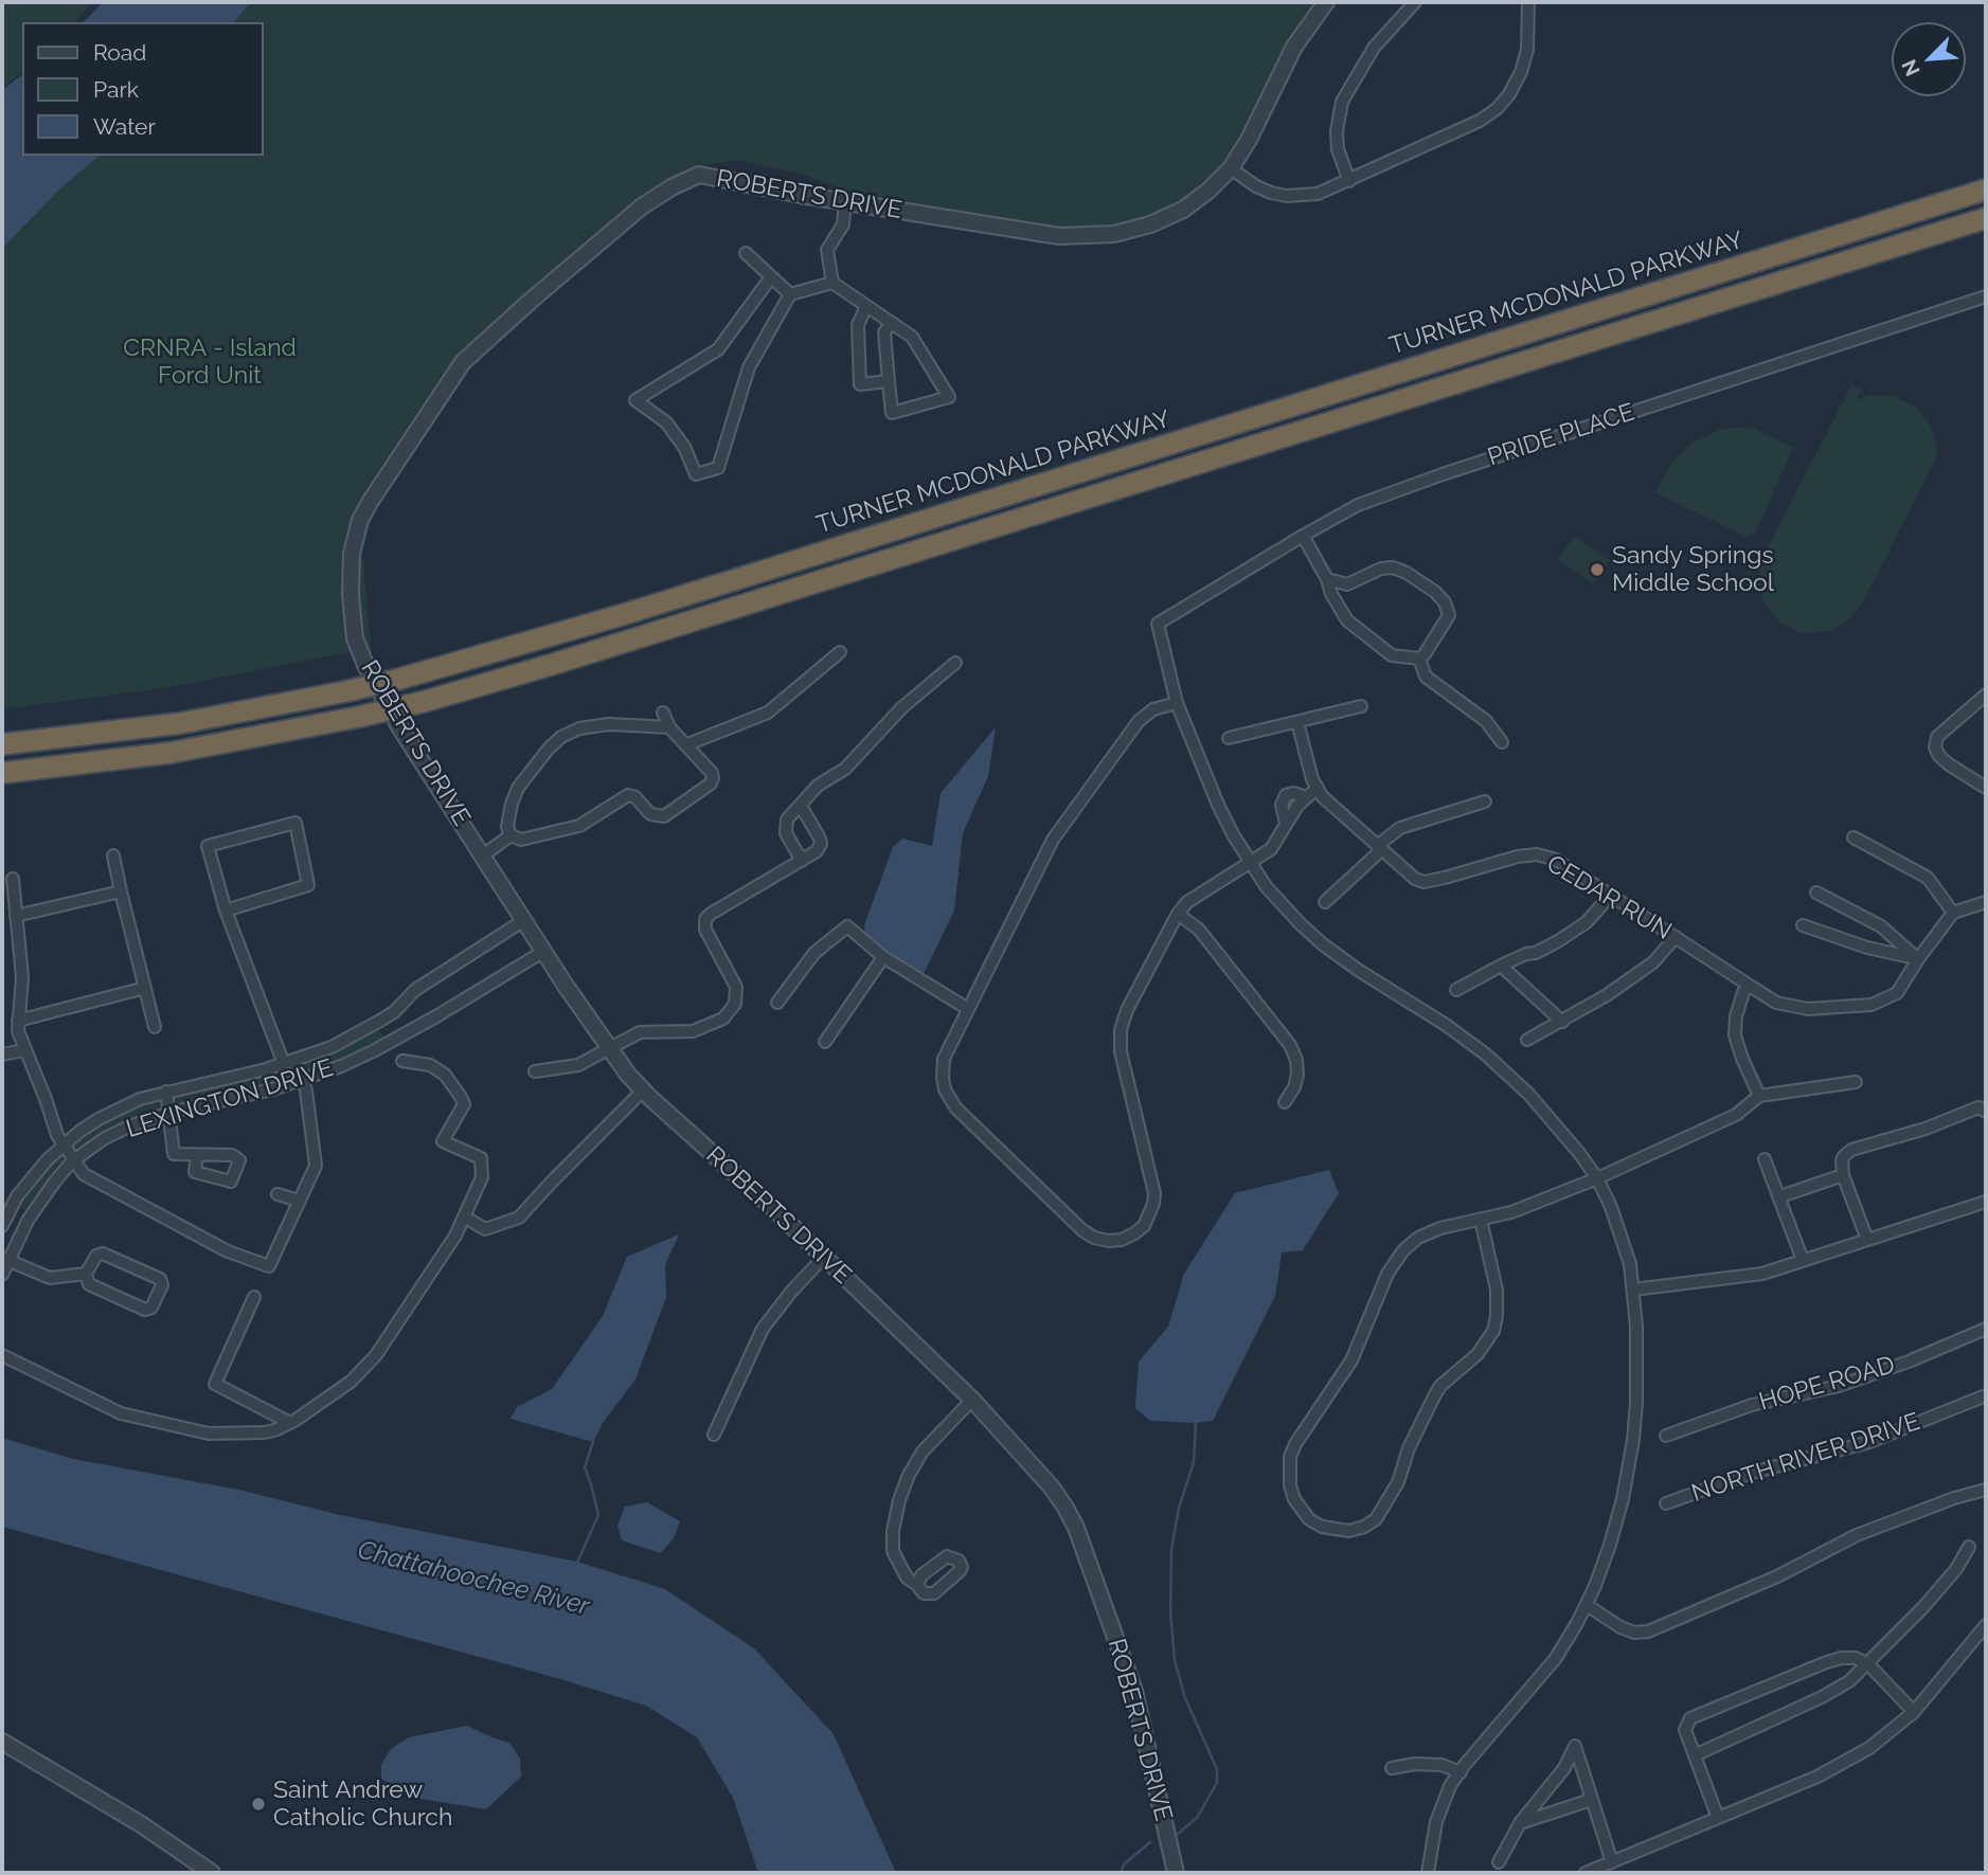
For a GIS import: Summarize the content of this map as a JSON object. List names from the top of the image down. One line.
{"streets":{"highway":["TURNER MCDONALD PARKWAY"],"street":["ROBERTS DRIVE","PRIDE PLACE","CEDAR RUN","LEXINGTON DRIVE","HOPE ROAD","NORTH RIVER DRIVE"]},"crossings":[["ROBERTS DRIVE","LEXINGTON DRIVE"]],"water":["Chattahoochee River"],"parks":["CRNRA - Island Ford Unit"],"places":["Sandy Springs Middle School","Saint Andrew Catholic Church"],"legend":["Road","Park","Water"],"north":"bottom left"}
